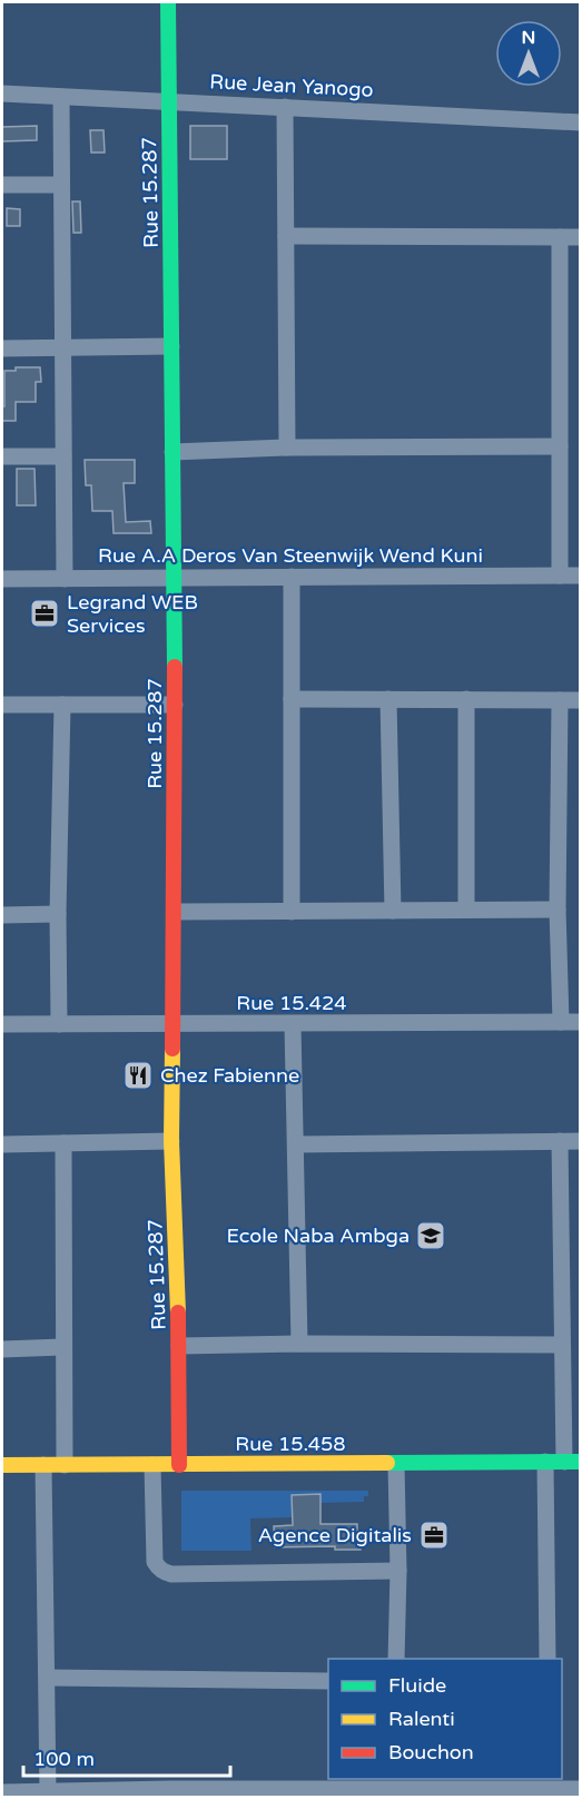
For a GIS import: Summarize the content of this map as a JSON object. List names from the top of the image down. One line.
{"streets":{"street":["Rue Jean Yanogo","Rue 15.287","Rue A.A Deros Van Steenwijk Wend Kuni","Rue 15.424","Rue 15.458"]},"crossings":[["Rue Jean Yanogo","Rue 15.287"],["Rue 15.287","Rue A.A Deros Van Steenwijk Wend Kuni"],["Rue 15.287","Rue 15.424"],["Rue 15.287","Rue 15.458"]],"places":{"office":["Legrand WEB Services","Agence Digitalis"],"restaurant":["Chez Fabienne"],"school or university":["Ecole Naba Ambga"]},"legend":["Fluide","Ralenti","Bouchon"],"scale_bar":"100 m","north":"top"}
